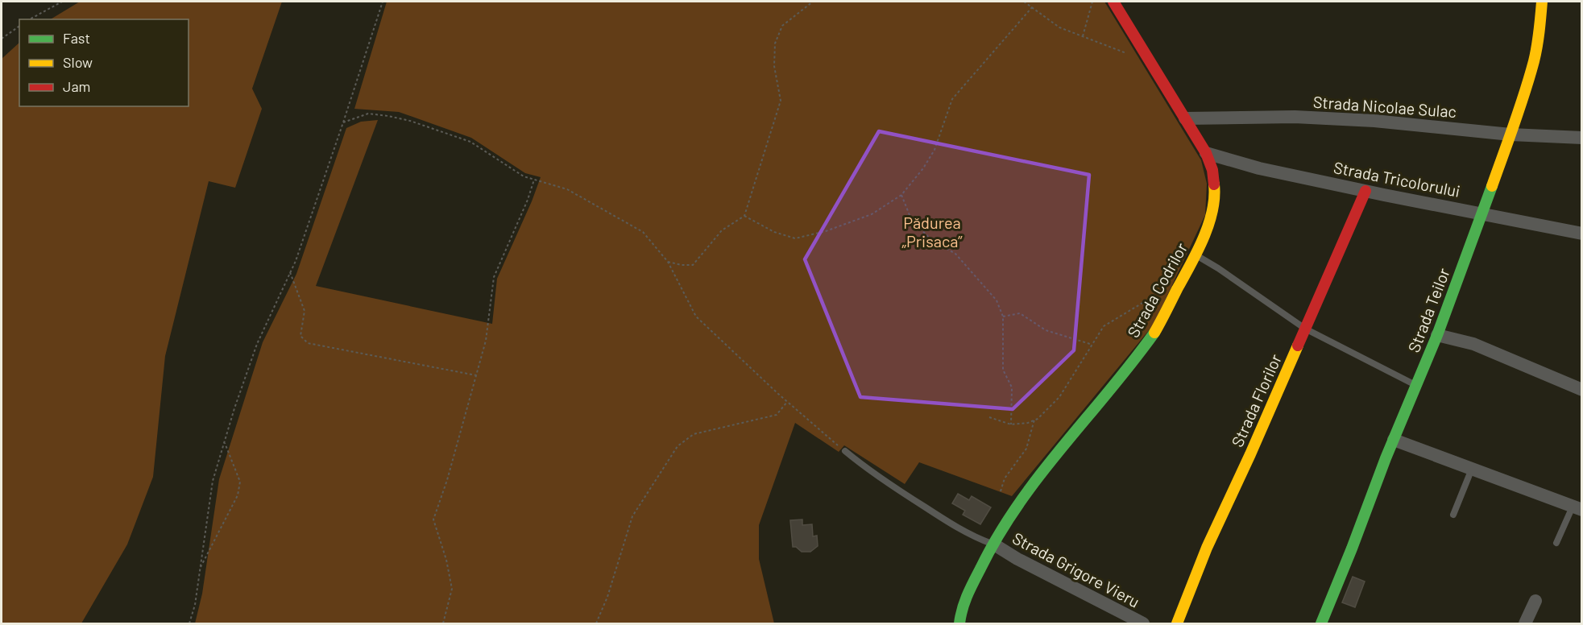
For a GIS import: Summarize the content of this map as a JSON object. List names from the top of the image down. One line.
{"streets":{"street":["Strada Nicolae Sulac","Strada Tricolorului","Strada Codrilor","Strada Teilor","Strada Florilor","Strada Grigore Vieru"]},"crossings":[["Strada Nicolae Sulac","Strada Codrilor"],["Strada Nicolae Sulac","Strada Teilor"],["Strada Tricolorului","Strada Codrilor"],["Strada Tricolorului","Strada Teilor"],["Strada Tricolorului","Strada Florilor"],["Strada Codrilor","Strada Grigore Vieru"]],"parks":["Pădurea „Prisaca”"],"legend":["Fast","Slow","Jam"]}
